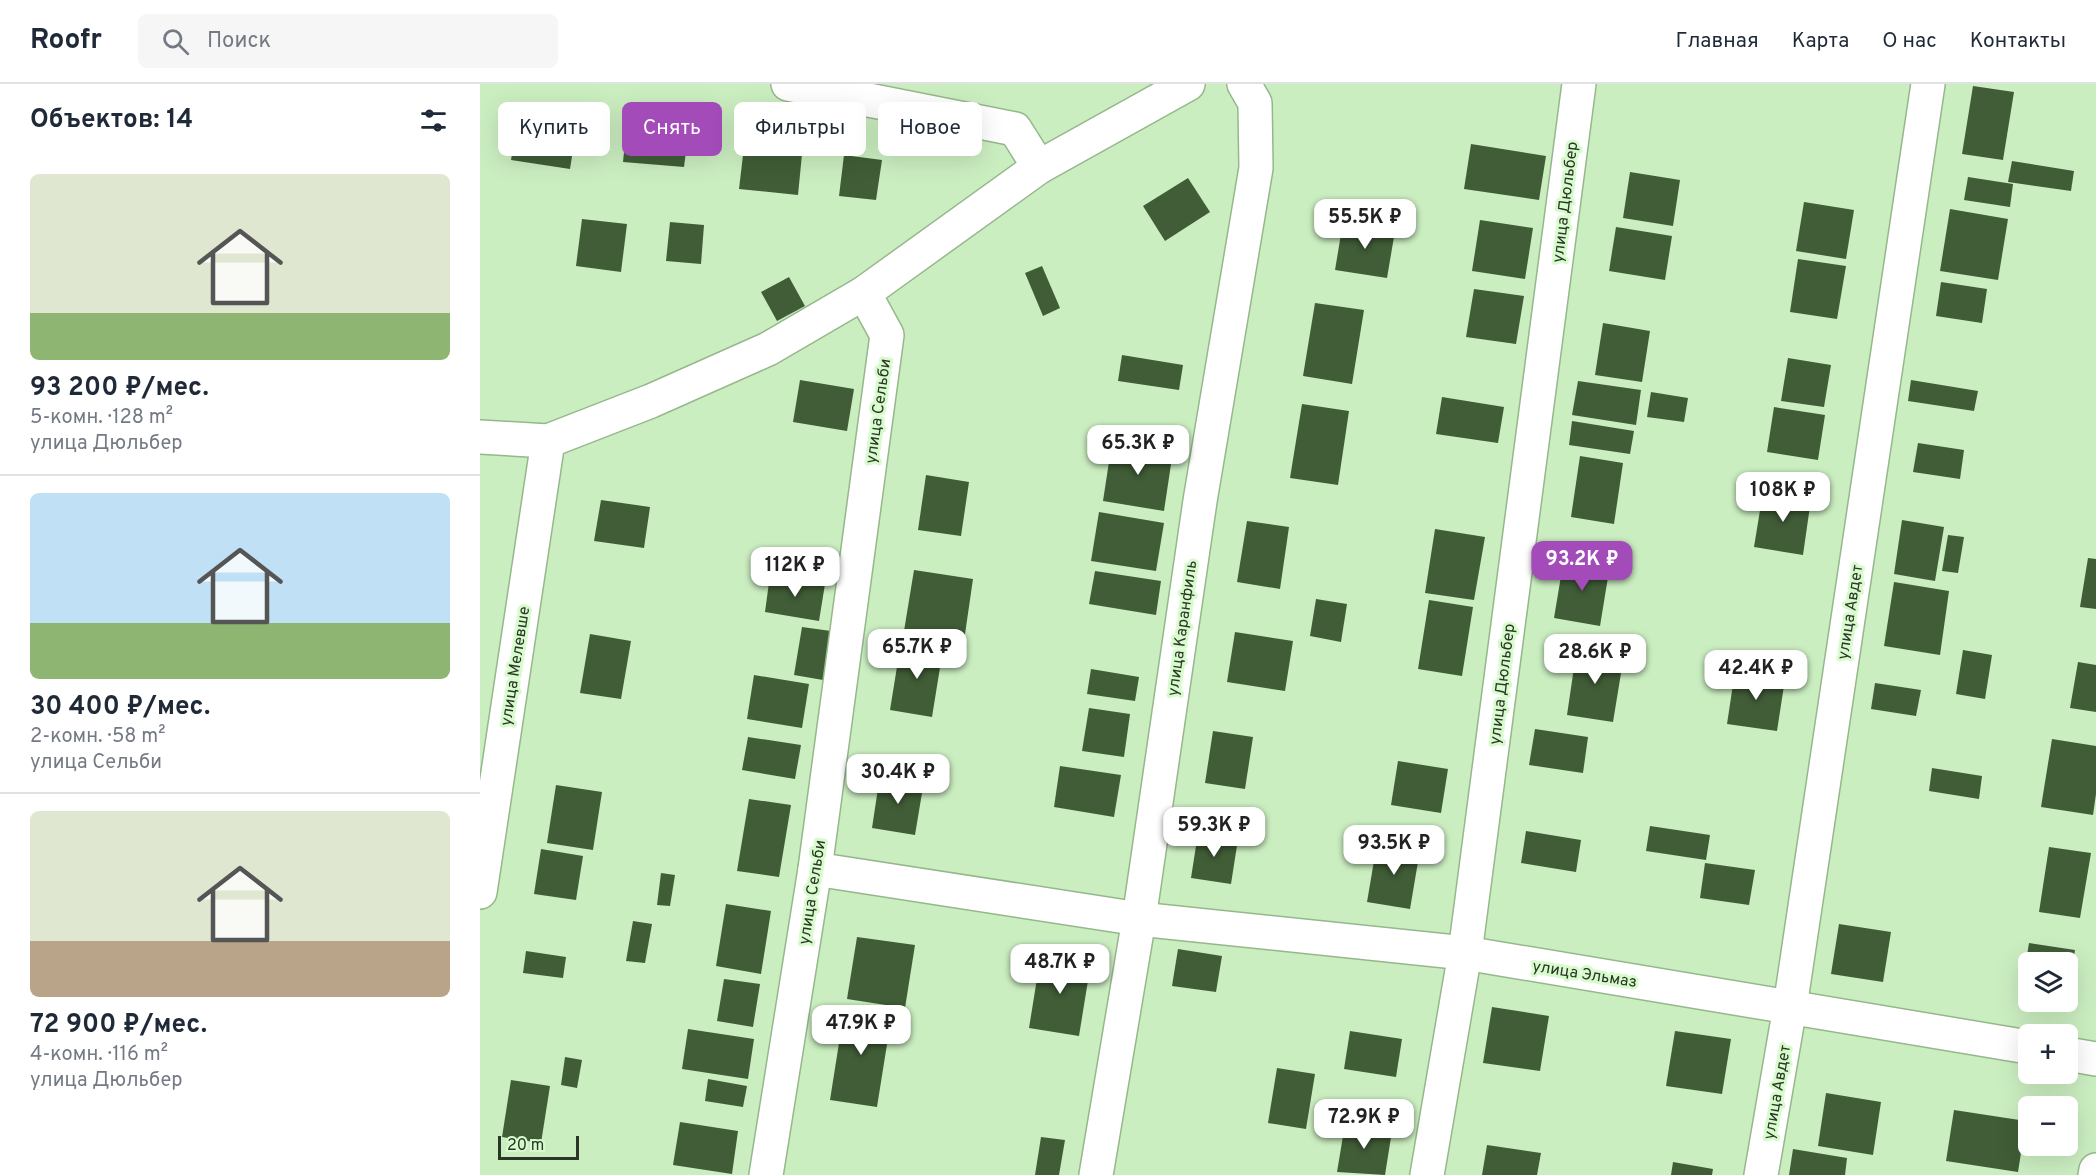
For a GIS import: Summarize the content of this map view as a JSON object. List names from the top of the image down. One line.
{"streets":{"street":["улица Дюльбер","улица Сельби","улица Авдет","улица Каранфиль","улица Мелевше","улица Эльмаз"]},"crossings":[["улица Дюльбер","улица Эльмаз"],["улица Сельби","улица Эльмаз"],["улица Авдет","улица Эльмаз"],["улица Каранфиль","улица Эльмаз"]],"scale_bar":"20 m","page":{"header":"Roofr","search":"Поиск","nav":["Главная","Карта","О нас","Контакты"],"heading":"Объектов: 14","chip":["Купить","Снять","Фильтры","Новое"],"list":[{"name":"93 200 ₽/мес.","note":"5-комн. · 128 m² · улица Дюльбер"},{"name":"30 400 ₽/мес.","note":"2-комн. · 58 m² · улица Сельби"},{"name":"72 900 ₽/мес.","note":"4-комн. · 116 m² · улица Дюльбер"}],"price":["55.5K ₽","65.3K ₽","108K ₽","93.2K ₽","112K ₽","65.7K ₽","28.6K ₽","42.4K ₽","30.4K ₽","59.3K ₽","93.5K ₽","48.7K ₽","47.9K ₽","72.9K ₽"],"map_buttons":["+","−"],"scale":"20 m"}}
